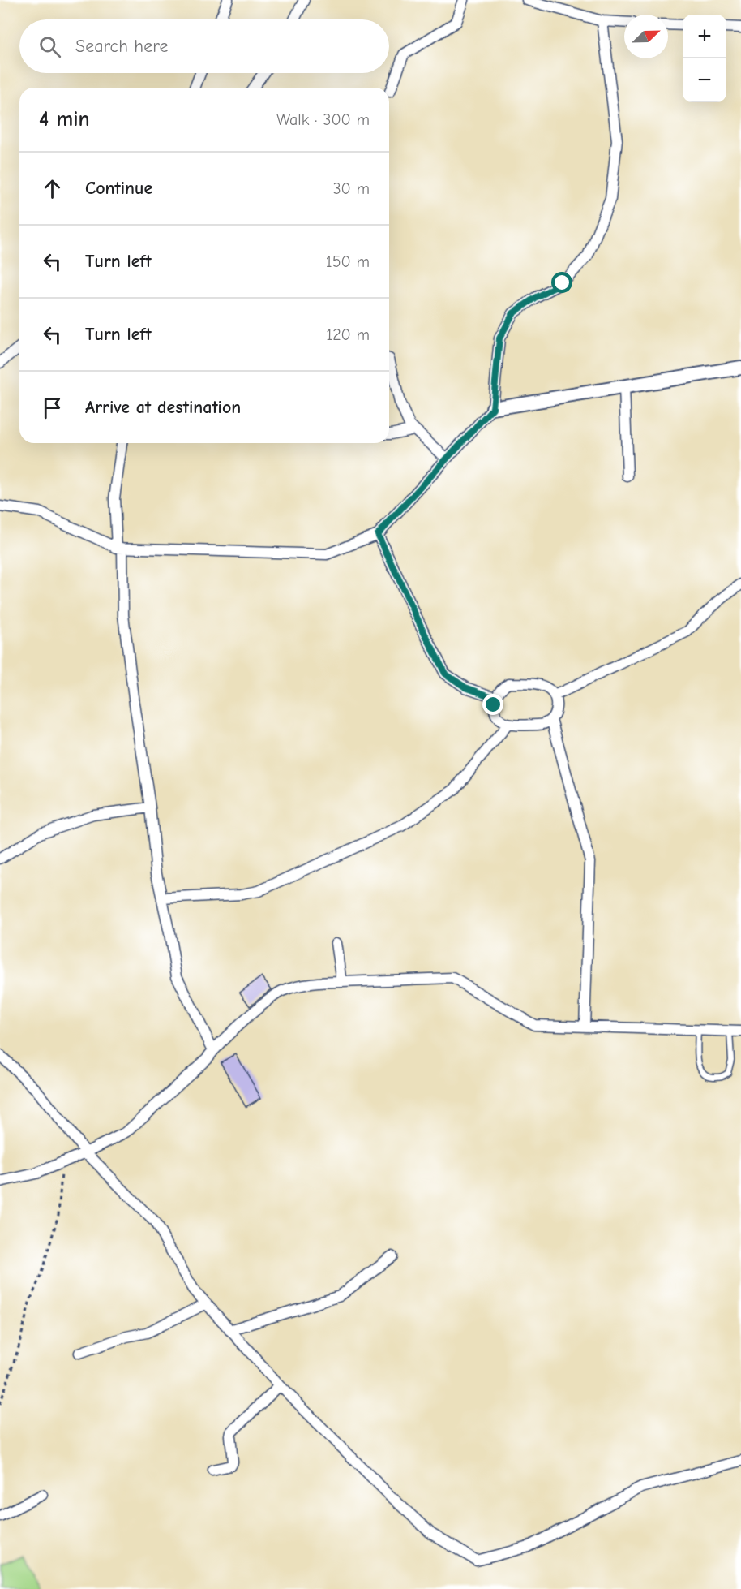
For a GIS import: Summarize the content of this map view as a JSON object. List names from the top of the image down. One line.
{"north":"top right","page":{"map_buttons":["+","−"],"search":"Search here","heading":["4 min","Walk · 300 m"],"list":[["Continue","30 m"],["Turn left","150 m"],["Turn left","120 m"],"Arrive at destination"]}}
